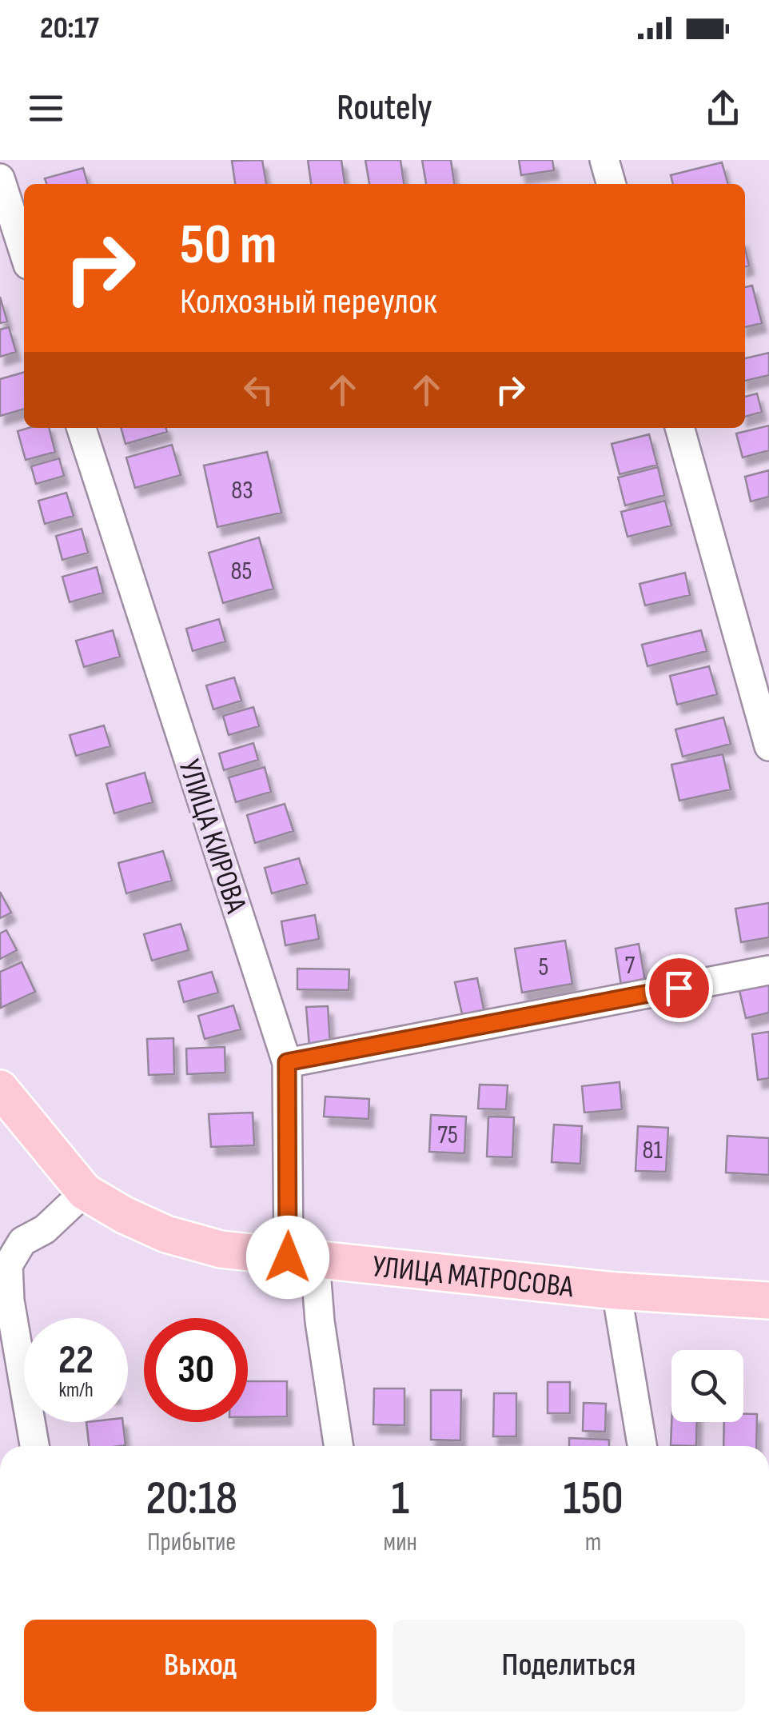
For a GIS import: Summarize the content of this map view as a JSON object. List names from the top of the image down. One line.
{"streets":{"main road":["УЛИЦА МАТРОСОВА"],"street":["УЛИЦА КИРОВА"]},"crossings":[["УЛИЦА КИРОВА","УЛИЦА МАТРОСОВА"]],"house_numbers":["83","85","7","5","75","81"],"page":{"status":"20:17","header":"Routely","turn":["50 m","Колхозный переулок"],"speed":"22 km/h","limit":"30","eta":["20:18","Прибытие","1","мин","150","m"],"buttons":["Выход","Поделиться"]}}
